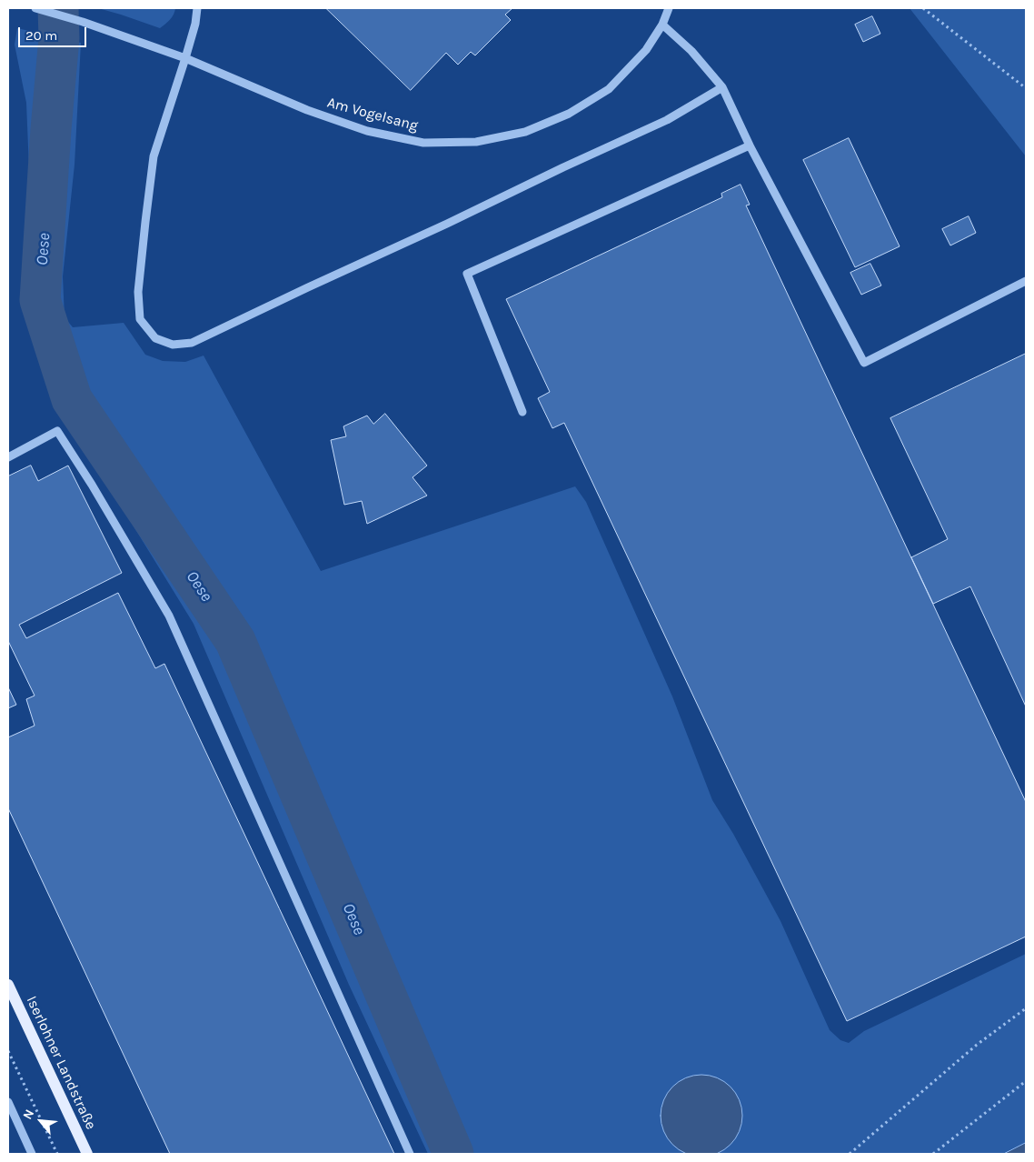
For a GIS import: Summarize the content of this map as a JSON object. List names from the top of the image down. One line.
{"streets":{"main road":["Iserlohner Landstraße"],"street":["Am Vogelsang"]},"water":["Oese"],"scale_bar":"20 m","north":"top left"}
